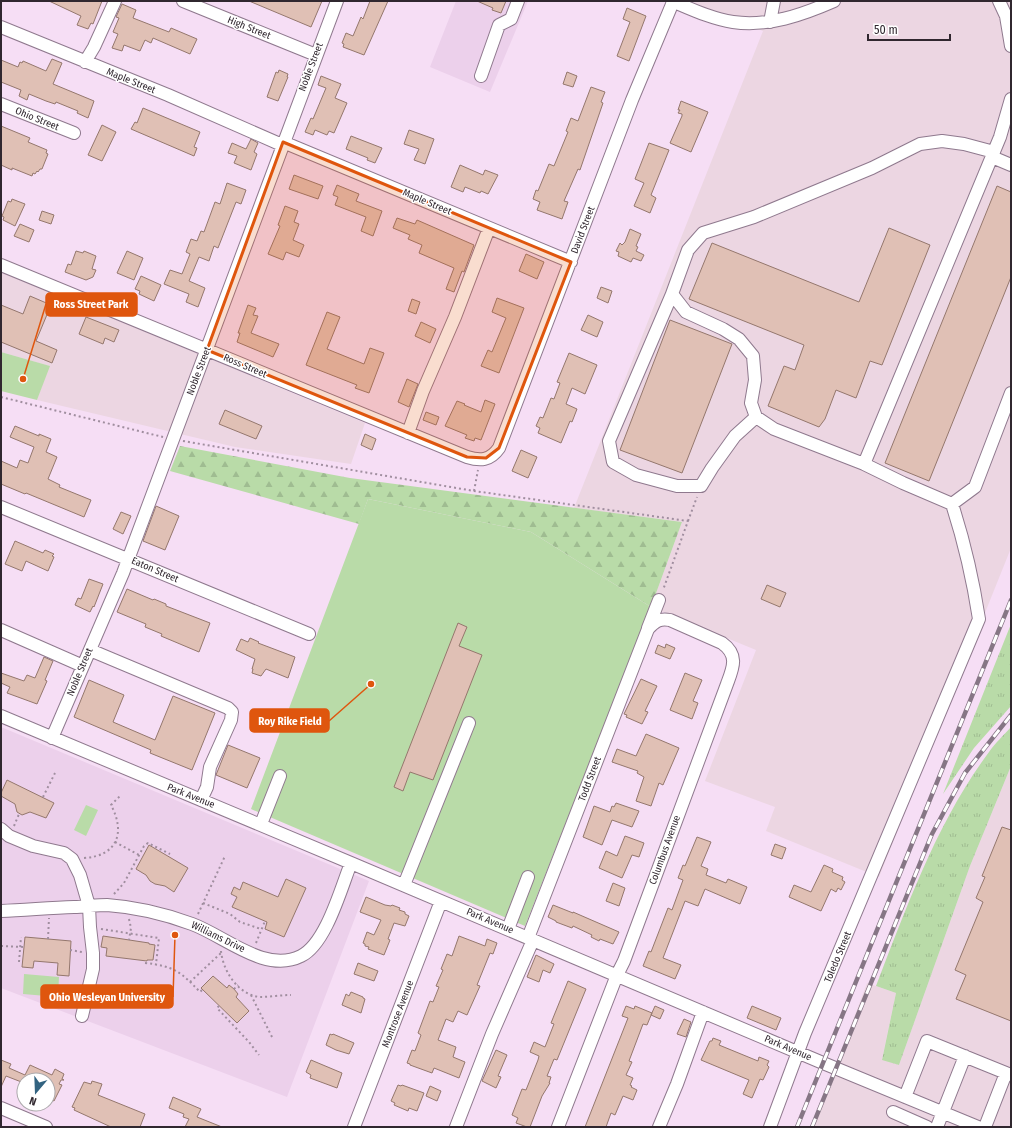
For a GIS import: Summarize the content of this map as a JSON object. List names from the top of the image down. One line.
{"streets":{"street":["High Street","Noble Street","Maple Street","Ohio Street","David Street","Ross Street","Eaton Street","Todd Street","Park Avenue","Columbus Avenue","Williams Drive","Toledo Street","Montrose Avenue"]},"crossings":[["High Street","Noble Street"],["Noble Street","Maple Street"],["Noble Street","Ross Street"],["Noble Street","Eaton Street"],["Noble Street","Park Avenue"],["Maple Street","David Street"],["David Street","Ross Street"],["Todd Street","Park Avenue"],["Todd Street","Columbus Avenue"],["Park Avenue","Columbus Avenue"],["Park Avenue","Williams Drive"],["Park Avenue","Toledo Street"],["Park Avenue","Montrose Avenue"]],"places":["Ross Street Park","Roy Rike Field","Ohio Wesleyan University"],"scale_bar":"50 m","north":"bottom"}
